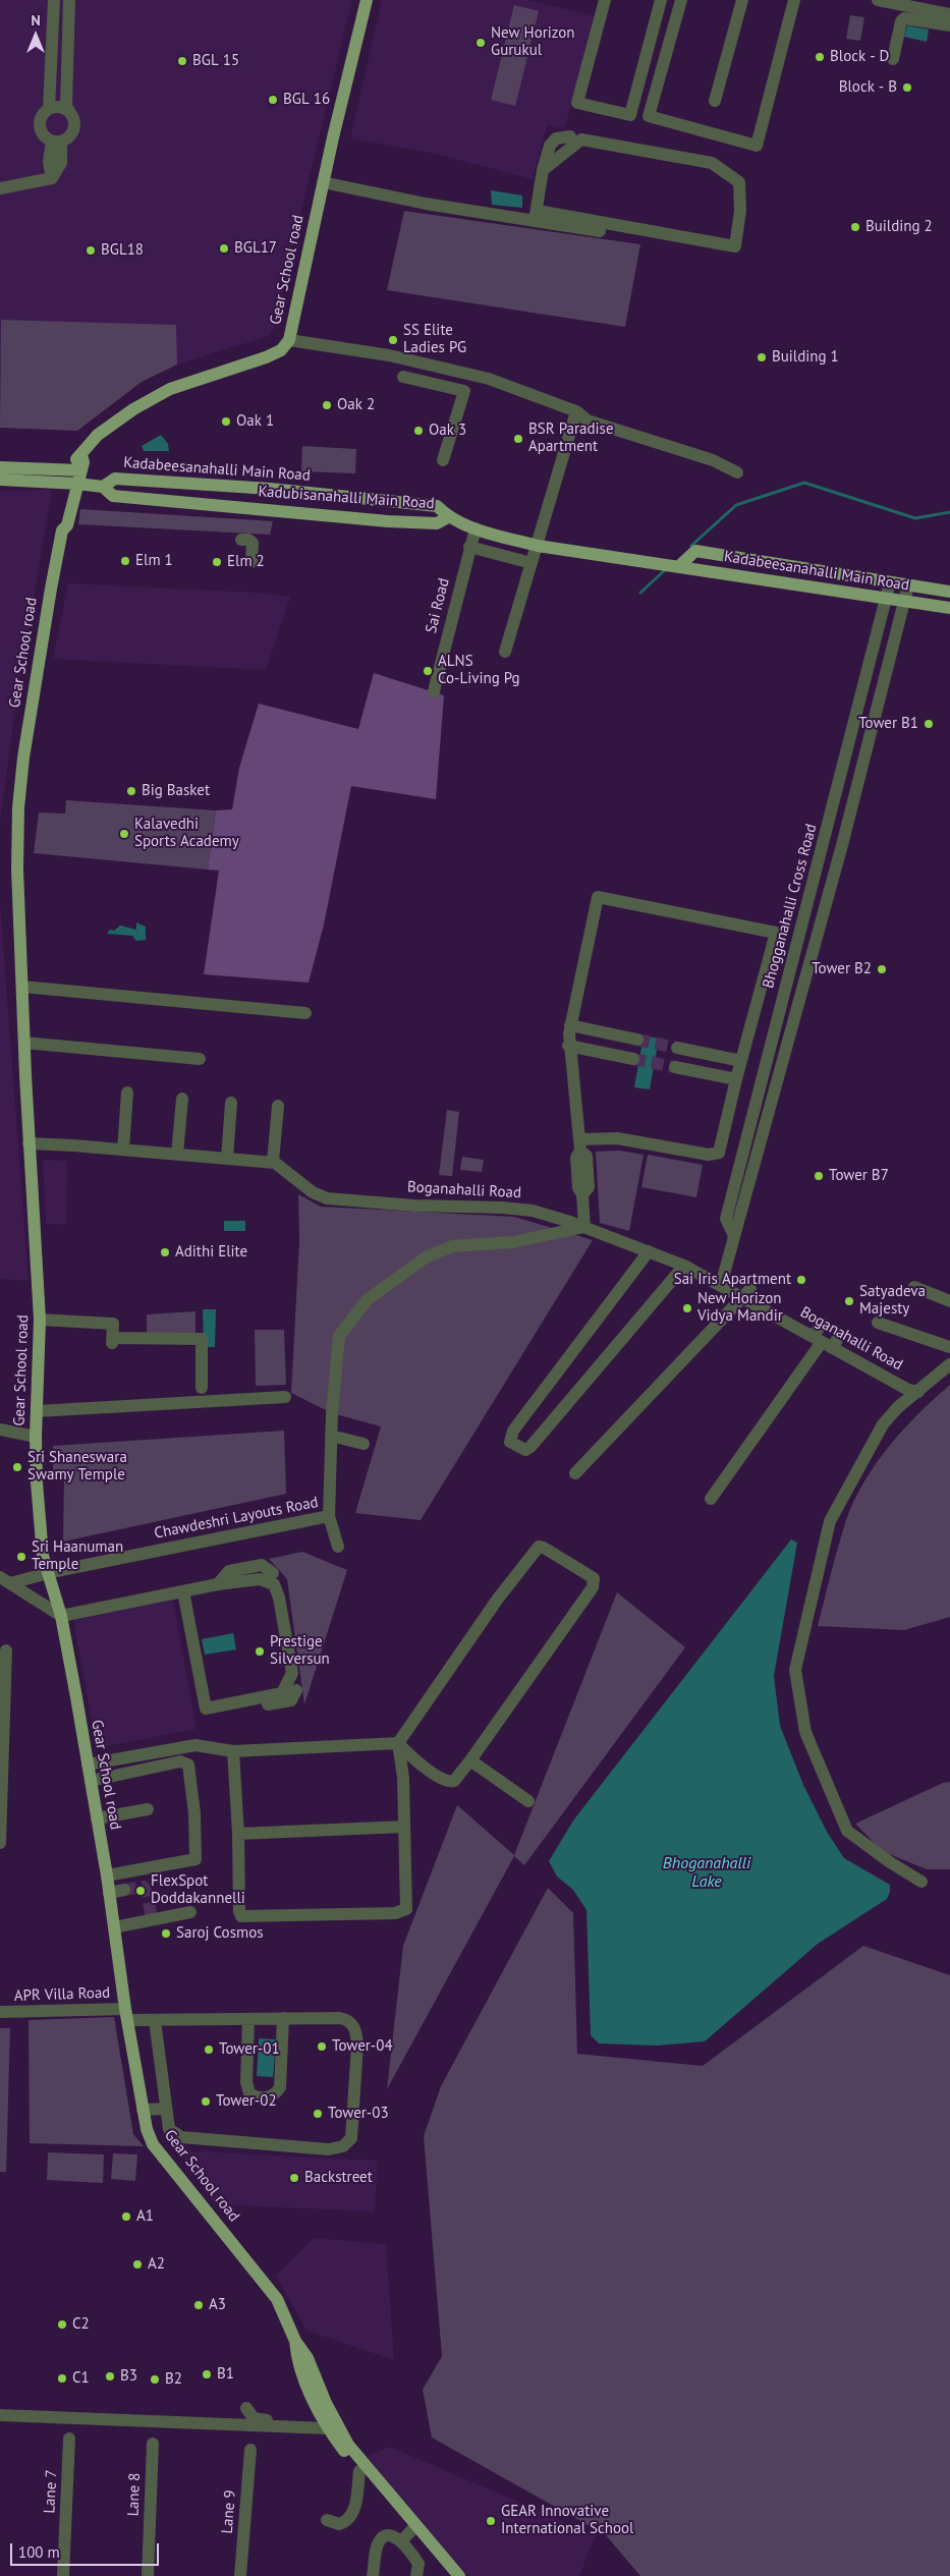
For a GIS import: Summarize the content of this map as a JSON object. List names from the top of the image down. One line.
{"streets":{"main road":["Gear School road","Kadabeesanahalli Main Road","Kadubisanahalli Main Road"],"street":["Sai Road","Bhogganahalli Cross Road","Boganahalli Road","Chawdeshri Layouts Road","APR Villa Road","Lane 7","Lane 8","Lane 9"]},"crossings":[["Gear School road","Kadubisanahalli Main Road"],["Gear School road","Chawdeshri Layouts Road"],["Gear School road","APR Villa Road"],["Kadabeesanahalli Main Road","Kadubisanahalli Main Road"],["Kadabeesanahalli Main Road","Bhogganahalli Cross Road"],["Kadubisanahalli Main Road","Sai Road"],["Boganahalli Road","Chawdeshri Layouts Road"]],"water":["Bhoganahalli Lake"],"places":["New Horizon Gurukul","Block - D","BGL 15","Block - B","BGL 16","Building 2","BGL17","BGL18","SS Elite Ladies PG","Building 1","Oak 2","Oak 1","Oak 3","BSR Paradise Apartment","Elm 1","Elm 2","ALNS Co-Living Pg","Tower B1","Big Basket","Kalavedhi Sports Academy","Tower B2","Tower B7","Adithi Elite","Sai Iris Apartment","Satyadeva Majesty","New Horizon Vidya Mandir","Sri Shaneswara Swamy Temple","Sri Haanuman Temple","Prestige Silversun","FlexSpot Doddakannelli","Saroj Cosmos","Tower-04","Tower-01","Tower-02","Tower-03","Backstreet","A1","A2","A3","C2","B1","B3","C1","B2","GEAR Innovative International School"],"scale_bar":"100 m","north":"top"}
